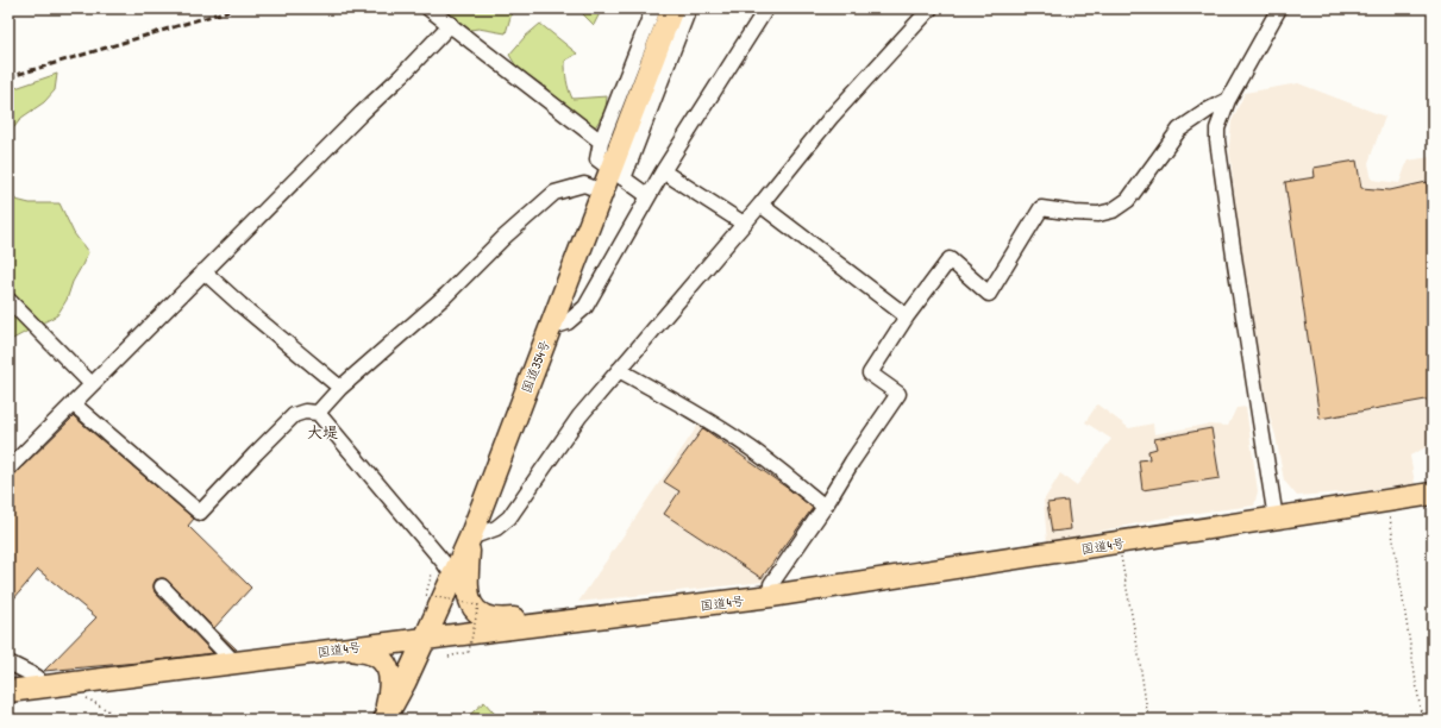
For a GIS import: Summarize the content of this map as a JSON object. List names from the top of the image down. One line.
{"streets":{"highway":["国道354号","国道4号"]},"crossings":[["国道354号","国道4号"]],"districts":["大堤"]}
